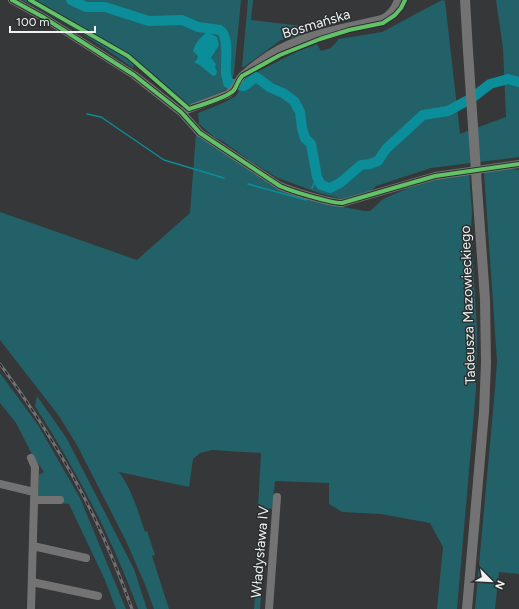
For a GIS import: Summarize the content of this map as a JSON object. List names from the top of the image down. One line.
{"streets":{"main road":["Tadeusza Mazowieckiego"],"street":["Bosmańska","Władysława IV"]},"scale_bar":"100 m","north":"bottom right"}
